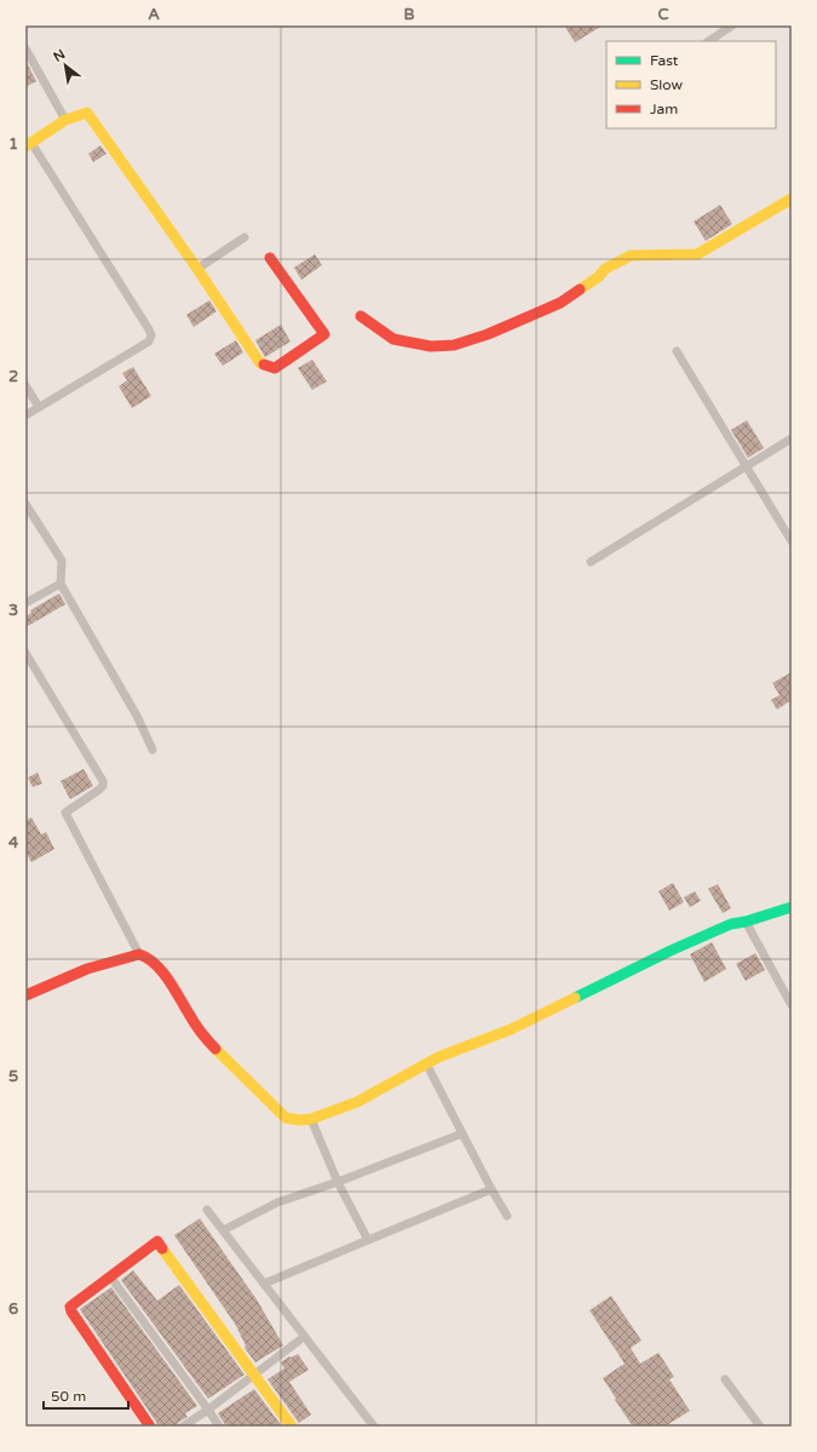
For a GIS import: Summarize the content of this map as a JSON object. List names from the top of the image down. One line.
{"legend":["Fast","Slow","Jam"],"scale_bar":"50 m","north":"top left","grid":{"columns":["A","B","C"],"rows":["1","2","3","4","5","6"]}}
